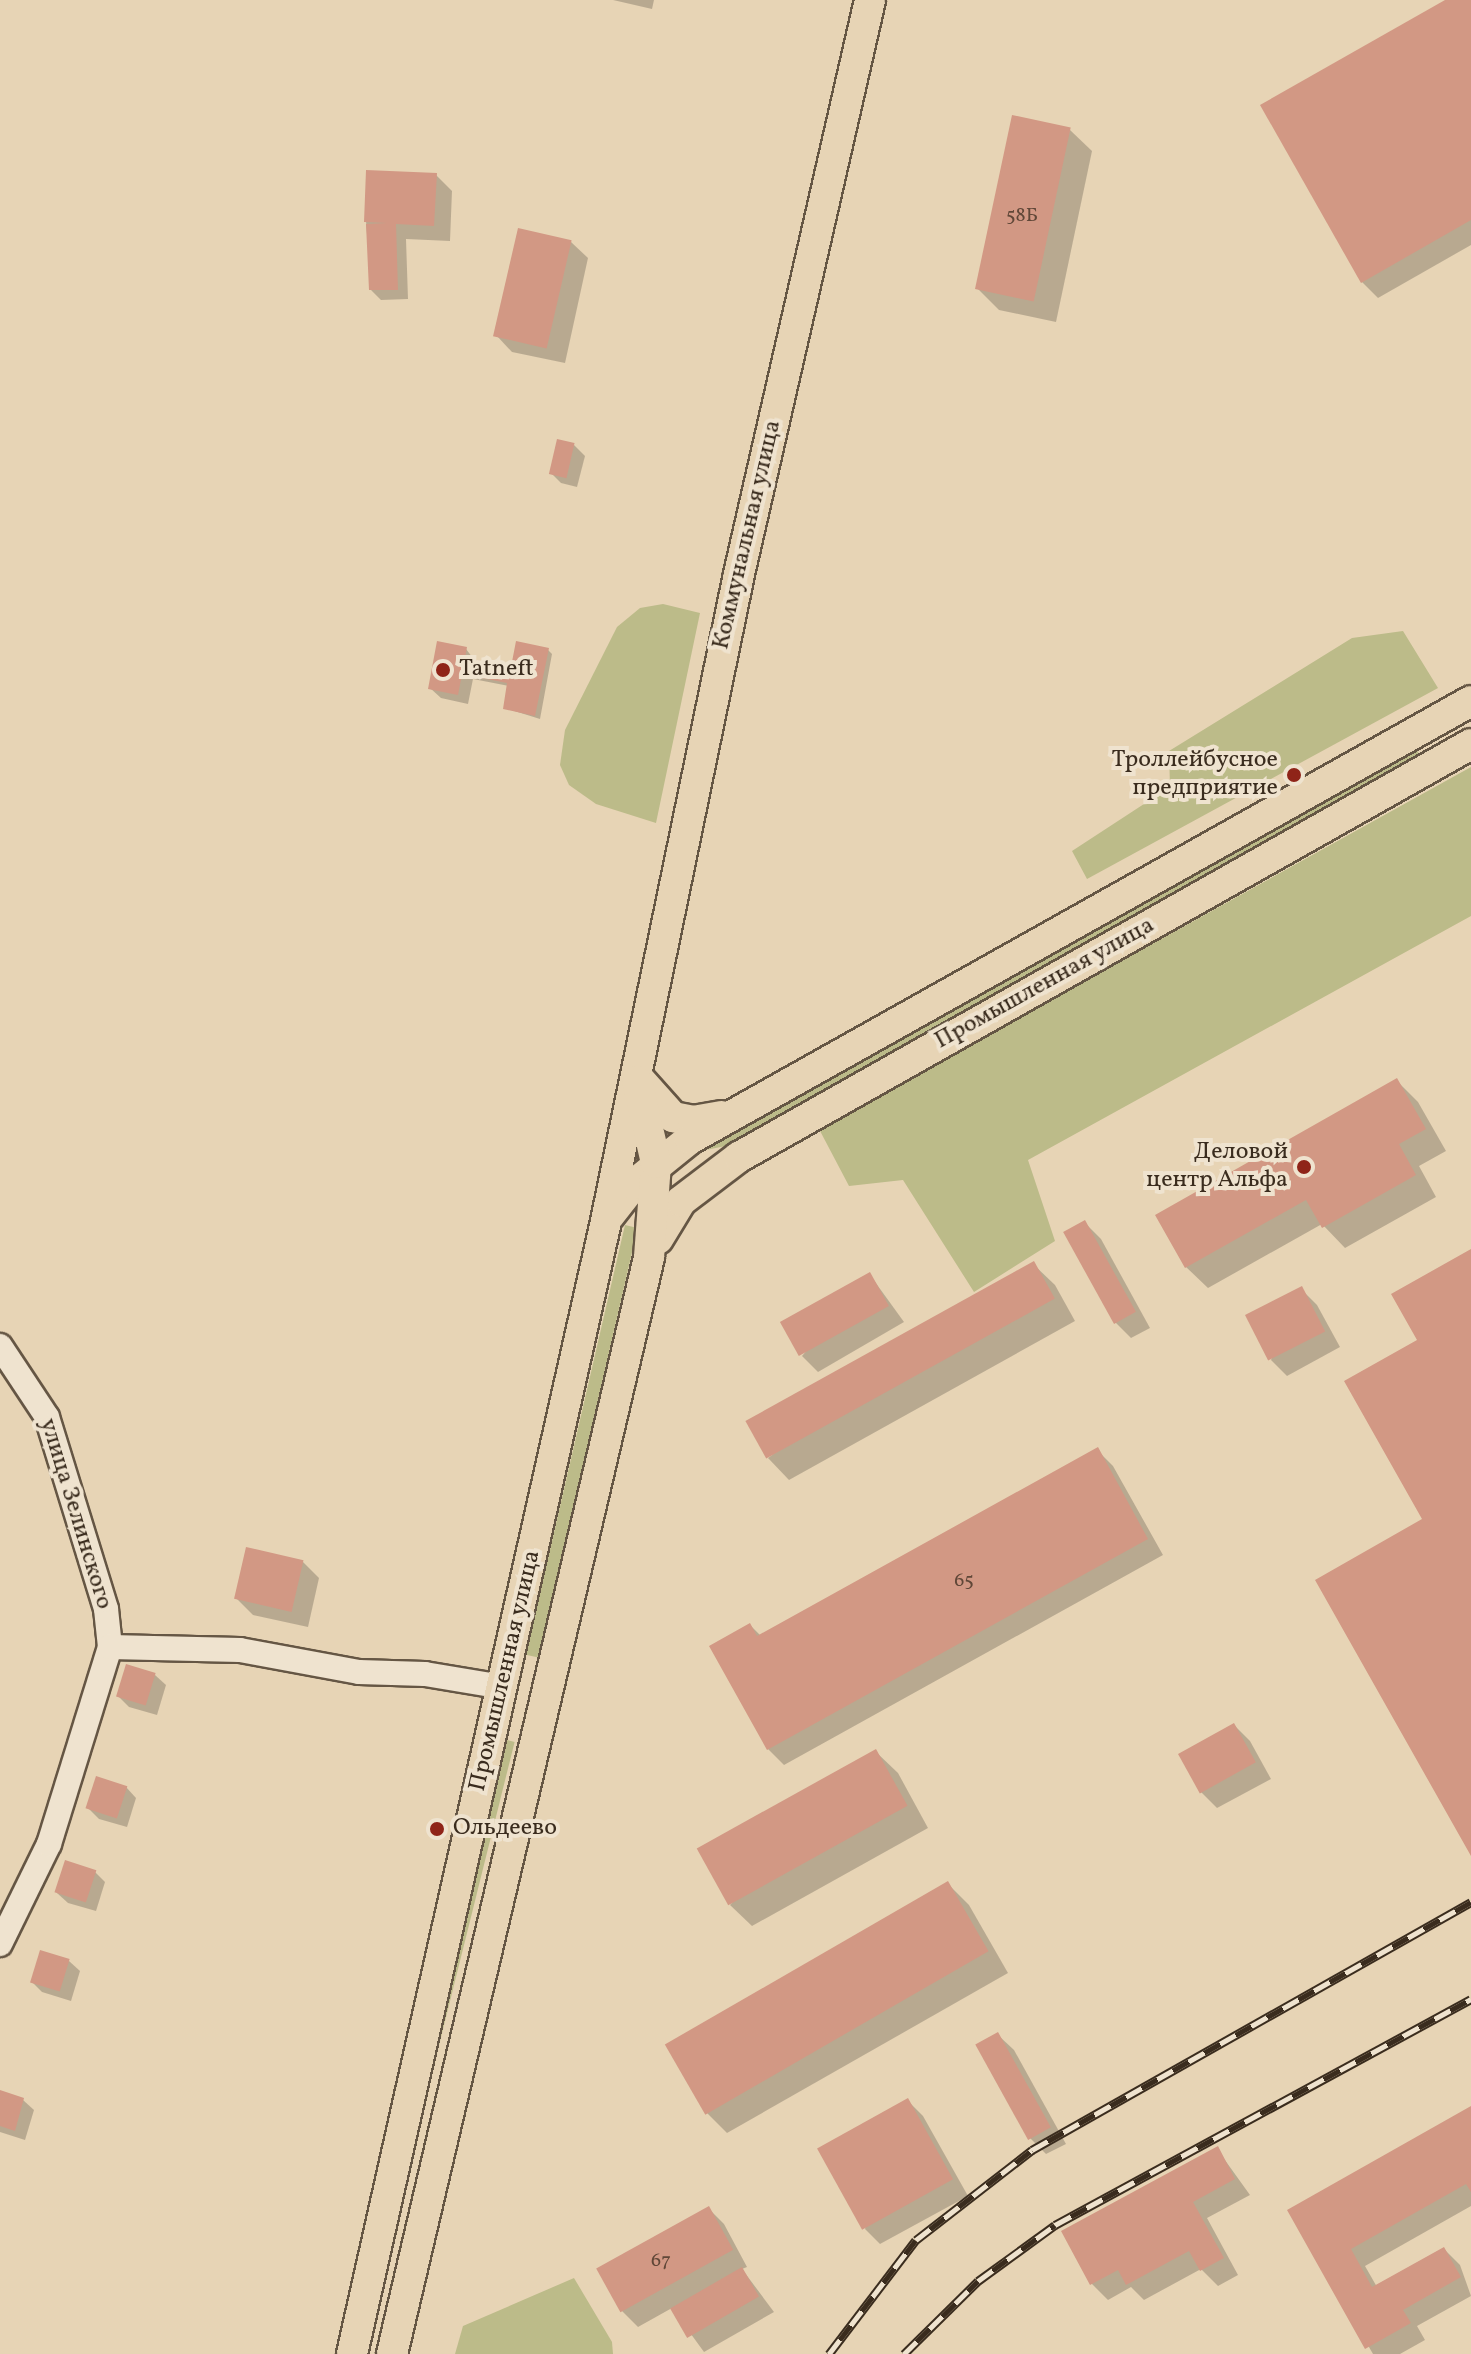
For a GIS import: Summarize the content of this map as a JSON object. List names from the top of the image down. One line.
{"streets":{"main road":["Коммунальная улица","Промышленная улица"],"street":["улица Зелинского"]},"crossings":[["Коммунальная улица","Промышленная улица"]],"places":["Tatneft","Троллейбусное предприятие","Деловой центр Альфа","Ольдеево"],"house_numbers":["58Б","65","67"]}
